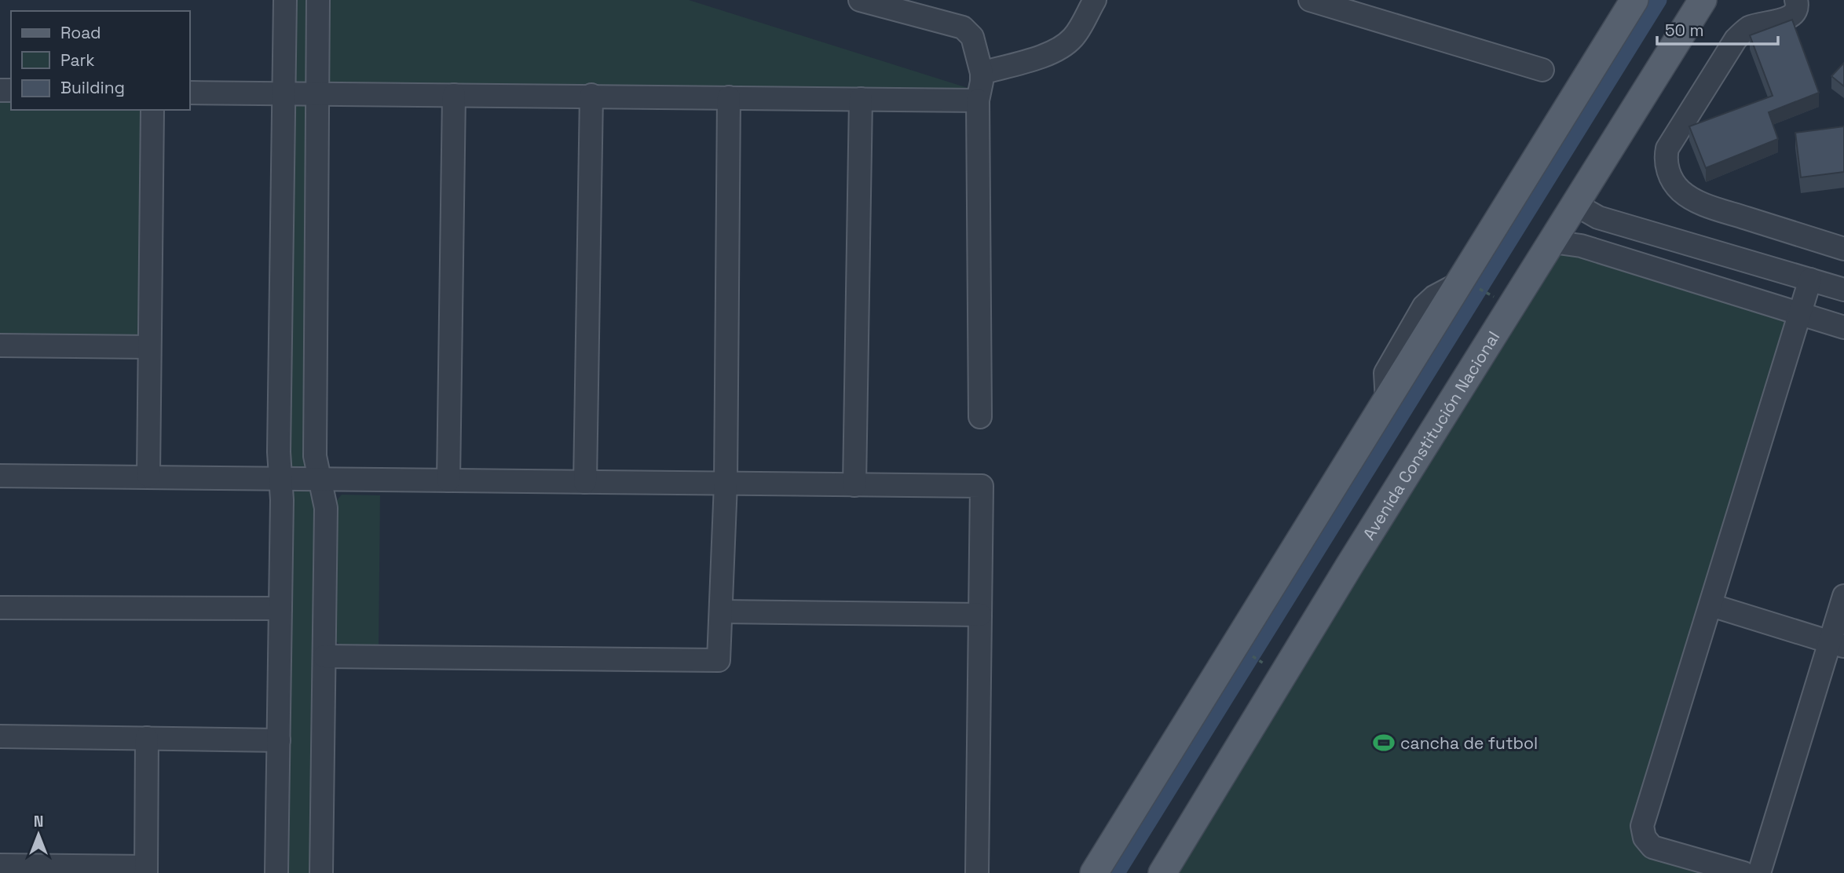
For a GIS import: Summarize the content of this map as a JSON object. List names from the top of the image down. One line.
{"streets":{"main road":["Avenida Constitución Nacional"]},"places":{"sports":["cancha de futbol"]},"legend":["Road","Park","Building"],"scale_bar":"50 m","north":"top"}
